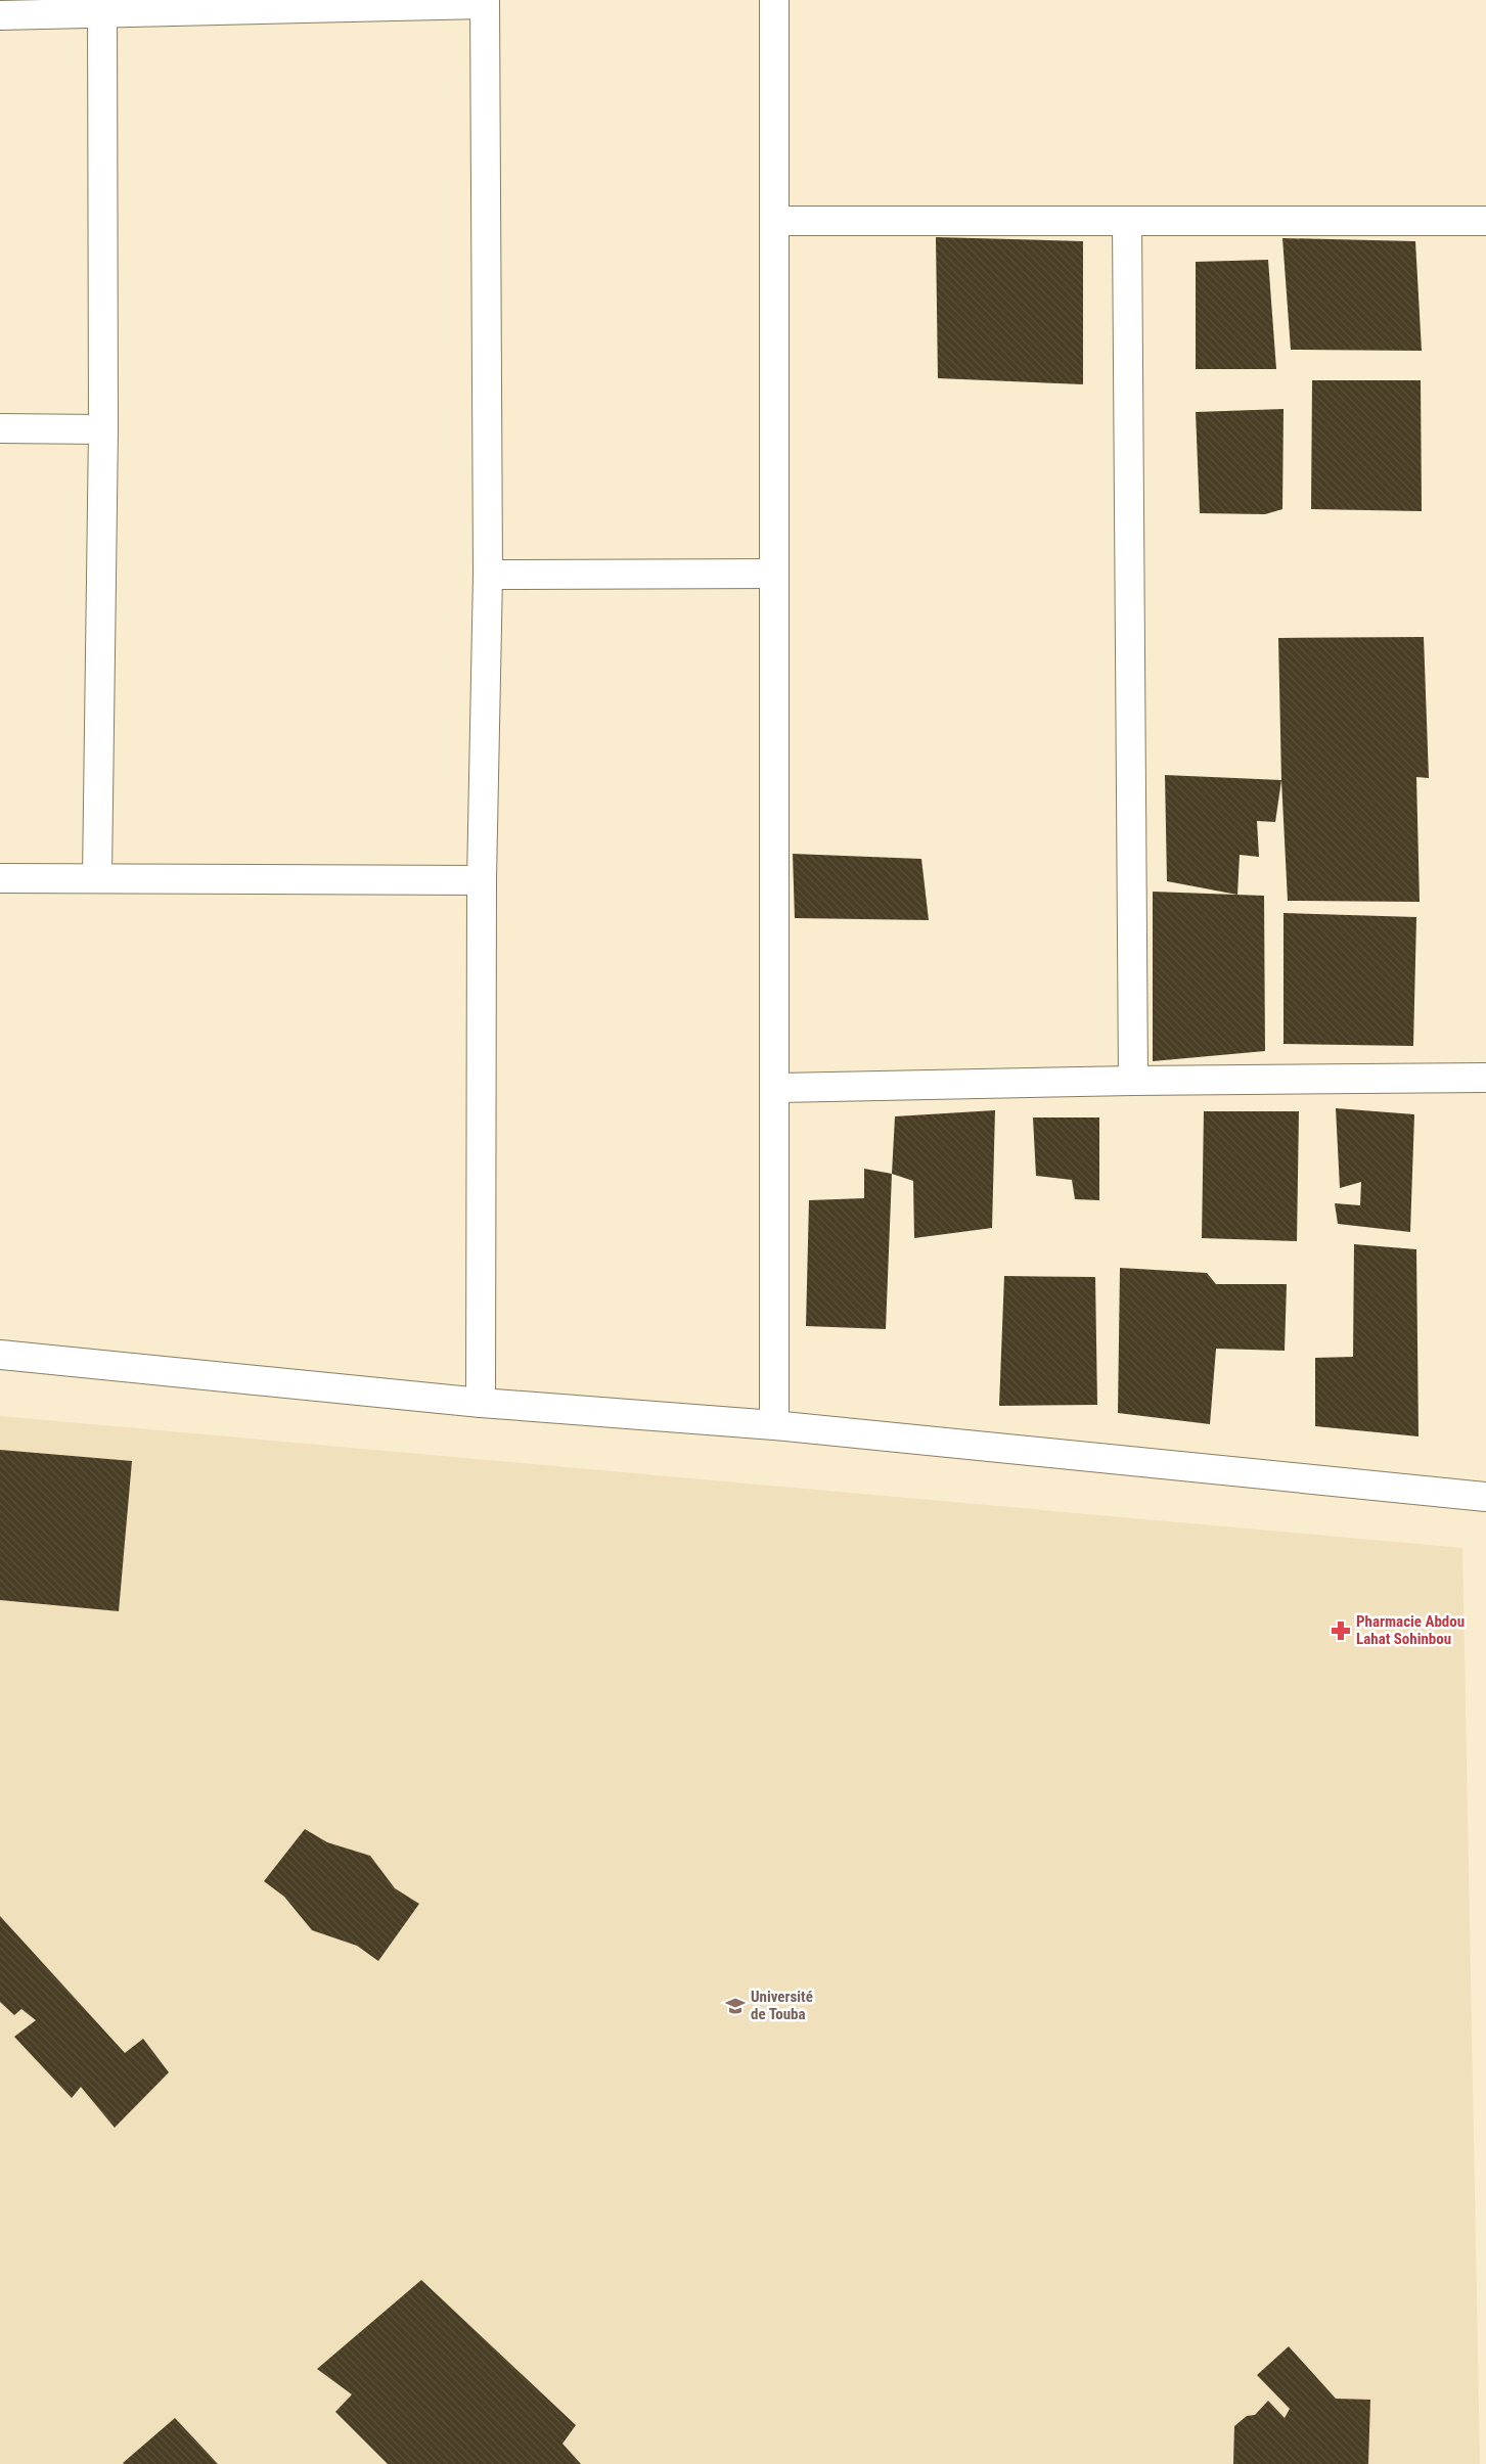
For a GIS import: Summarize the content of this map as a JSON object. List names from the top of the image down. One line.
{"places":{"pharmacy":["Pharmacie Abdou Lahat Sohinbou"],"school or university":["Université de Touba"]}}
